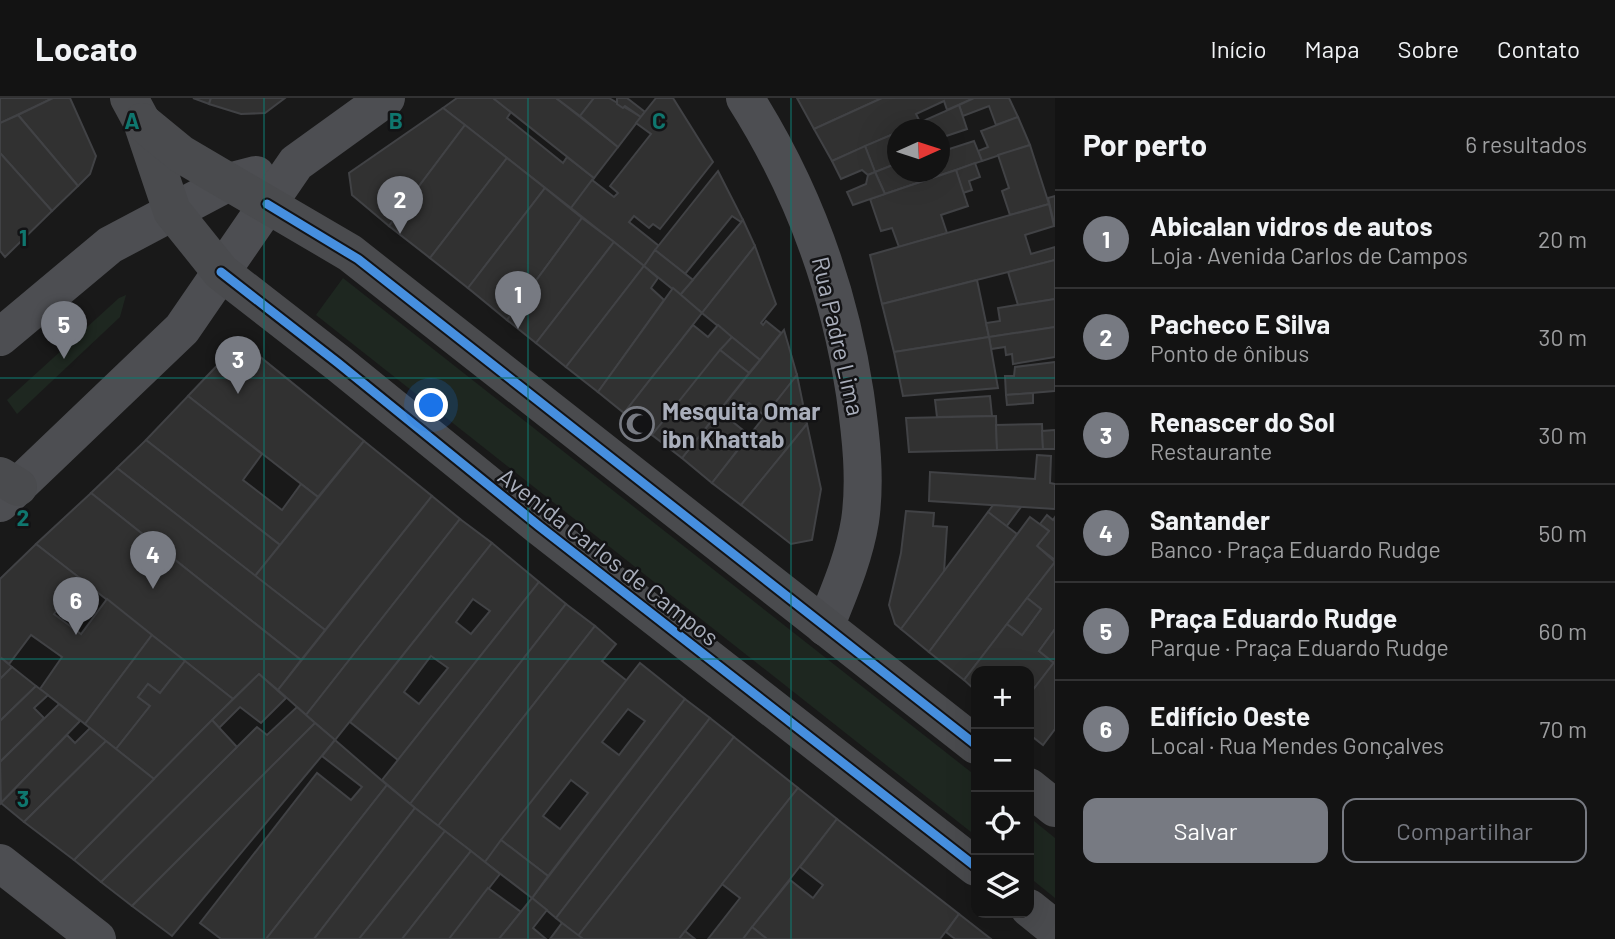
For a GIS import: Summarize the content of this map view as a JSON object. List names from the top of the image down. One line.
{"streets":{"main road":["Avenida Carlos de Campos"],"street":["Rua Padre Lima"]},"places":{"mosque":["Mesquita Omar ibn Khattab"]},"north":"right","page":{"header":"Locato","nav":["Início","Mapa","Sobre","Contato"],"heading":["Por perto","6 resultados"],"pins":["2","1","5","3","4","6"],"list":[{"mark":"1","name":"Abicalan vidros de autos","note":"Loja · Avenida Carlos de Campos","value":"20 m"},{"mark":"2","name":"Pacheco E Silva","note":"Ponto de ônibus","value":"30 m"},{"mark":"3","name":"Renascer do Sol","note":"Restaurante","value":"30 m"},{"mark":"4","name":"Santander","note":"Banco · Praça Eduardo Rudge","value":"50 m"},{"mark":"5","name":"Praça Eduardo Rudge","note":"Parque · Praça Eduardo Rudge","value":"60 m"},{"mark":"6","name":"Edifício Oeste","note":"Local · Rua Mendes Gonçalves","value":"70 m"}],"map_buttons":["+","−"],"buttons":["Salvar","Compartilhar"]},"grid":{"columns":["A","B","C"],"rows":["1","2","3"]}}
